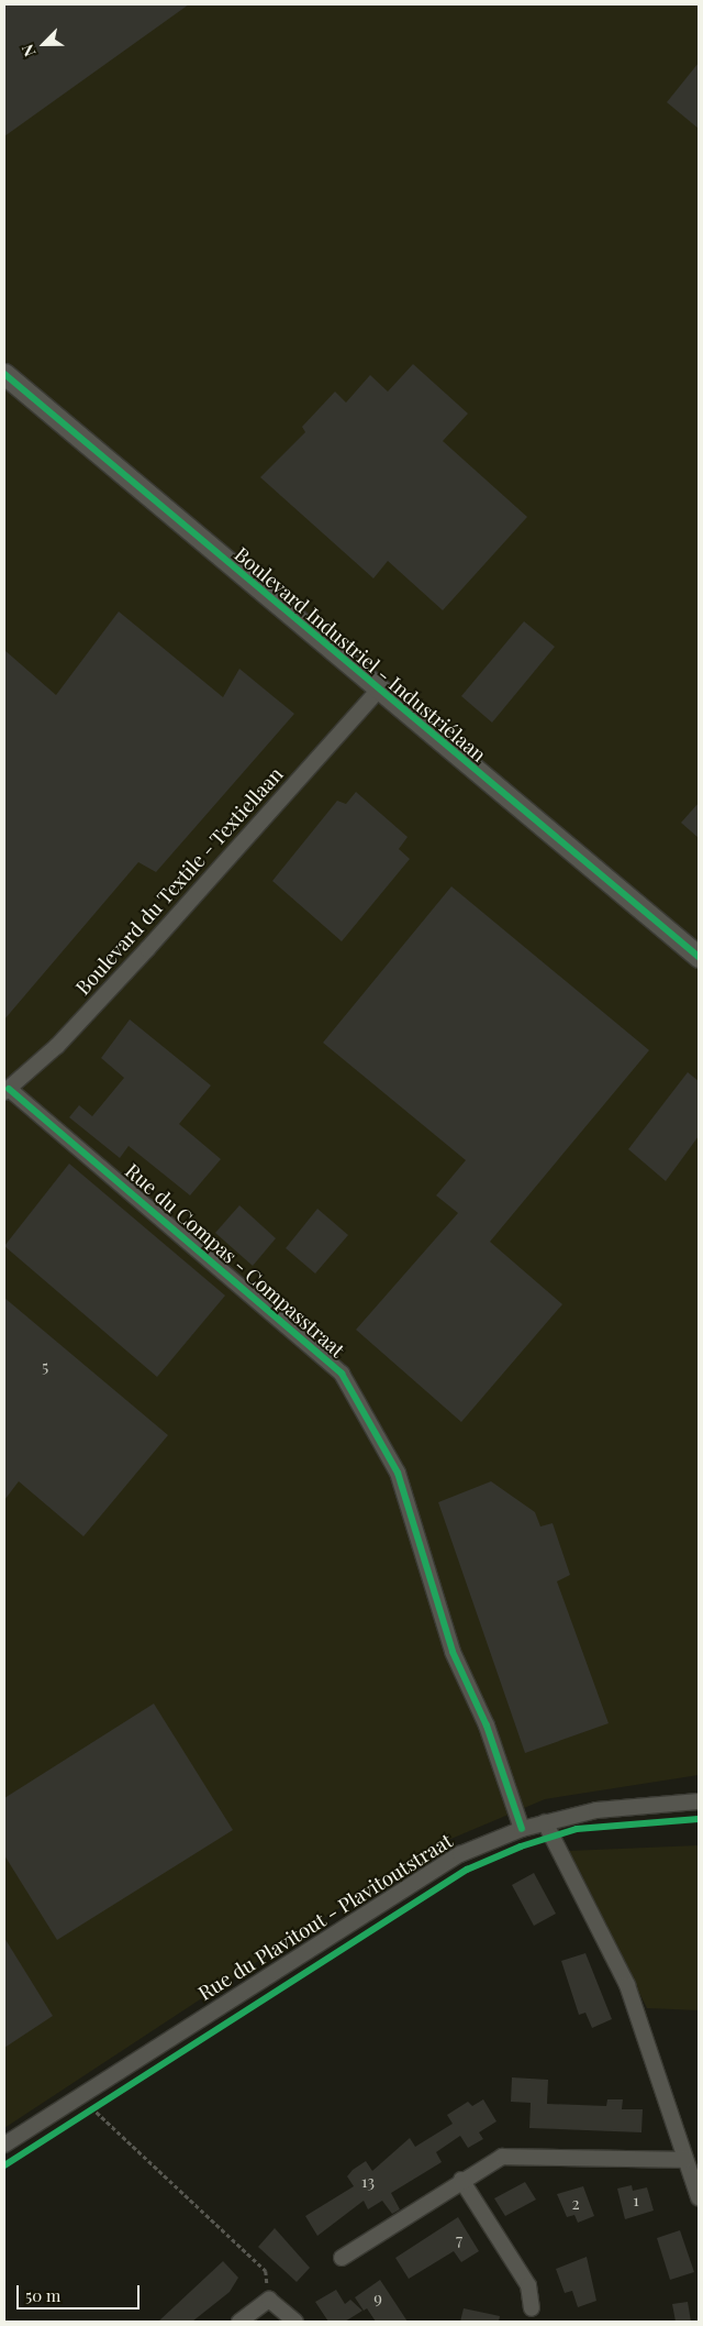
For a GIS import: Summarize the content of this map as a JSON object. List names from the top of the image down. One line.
{"streets":{"main road":["Boulevard Industriel - Industriélaan"],"street":["Boulevard du Textile - Textiellaan","Rue du Compas - Compasstraat","Rue du Plavitout - Plavitoutstraat"]},"crossings":[["Boulevard Industriel - Industriélaan","Boulevard du Textile - Textiellaan"],["Boulevard du Textile - Textiellaan","Rue du Compas - Compasstraat"],["Rue du Compas - Compasstraat","Rue du Plavitout - Plavitoutstraat"]],"house_numbers":["5","13","1","2","7","9"],"scale_bar":"50 m","north":"bottom left"}
